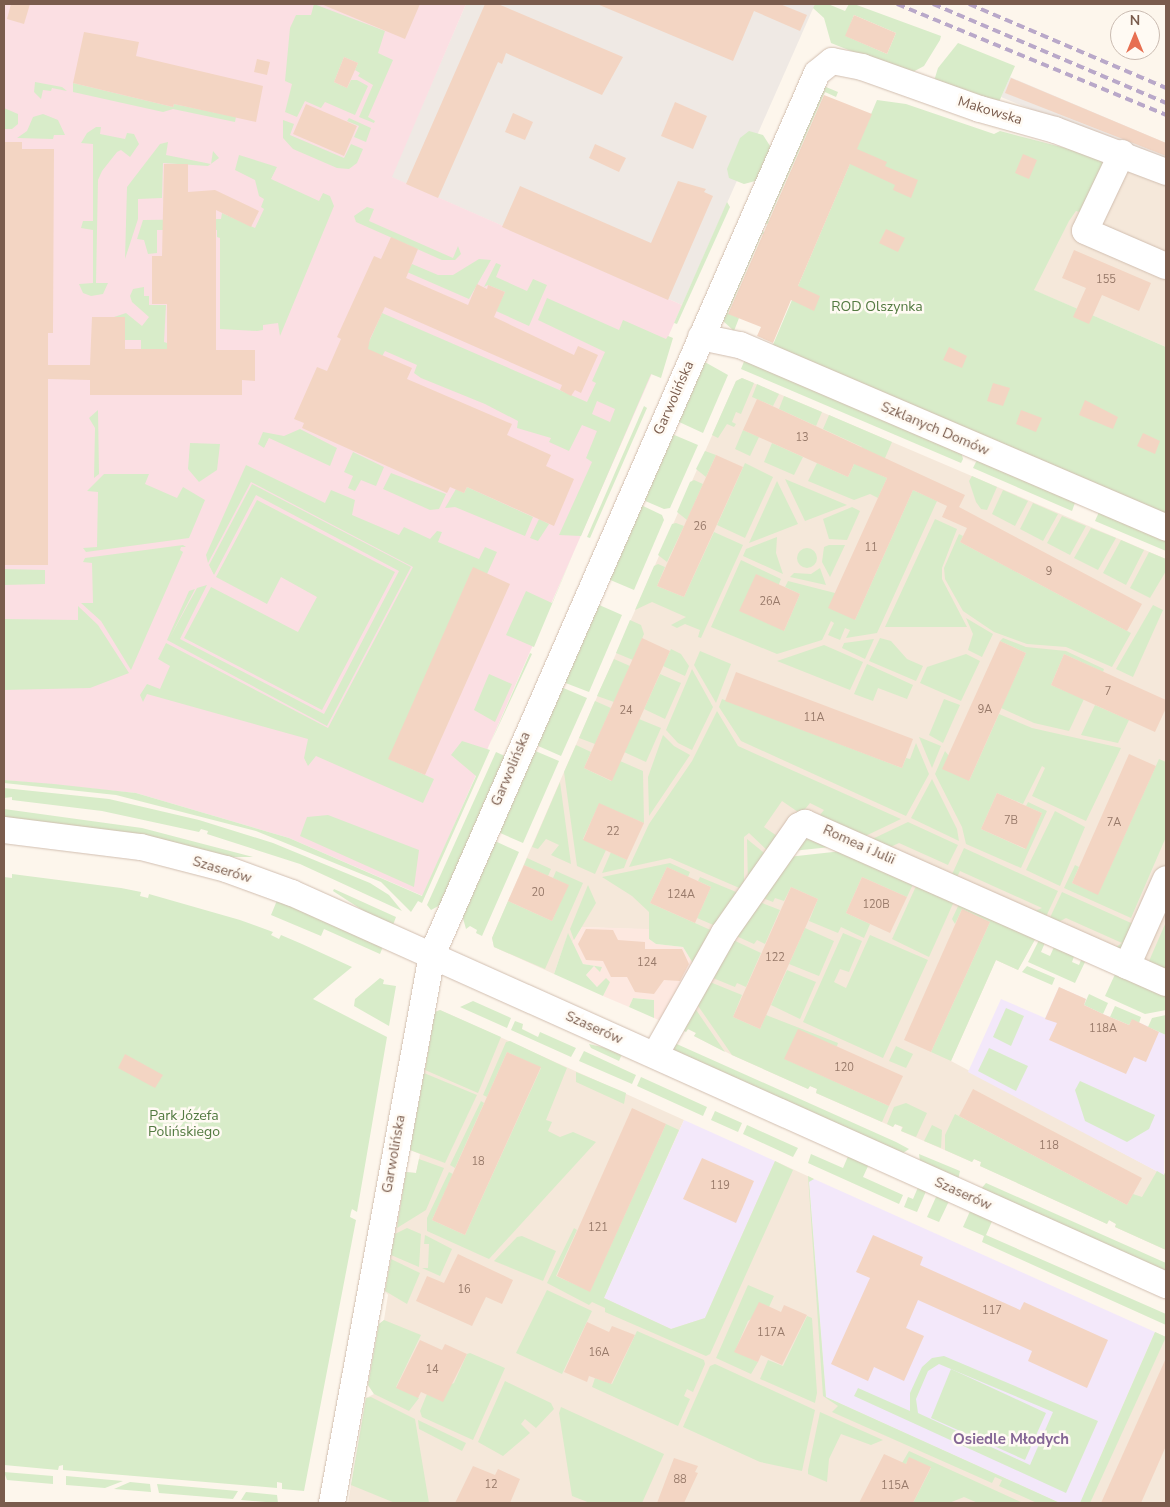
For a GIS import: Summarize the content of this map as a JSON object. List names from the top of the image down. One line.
{"streets":{"street":["Makowska","Garwolińska","Szklanych Domów","Romea i Julii","Szaserów"]},"crossings":[["Makowska","Garwolińska"],["Garwolińska","Szklanych Domów"],["Garwolińska","Szaserów"],["Romea i Julii","Szaserów"]],"districts":["Osiedle Młodych"],"parks":["ROD Olszynka","Park Józefa Polińskiego"],"house_numbers":["155","13","26","11","9","26A","7","9A","24","11A","7B","7A","22","20","124A","120B","122","124","118A","120","118","18","119","121","16","117","117A","16A","14","88","12","115A"],"north":"top"}
